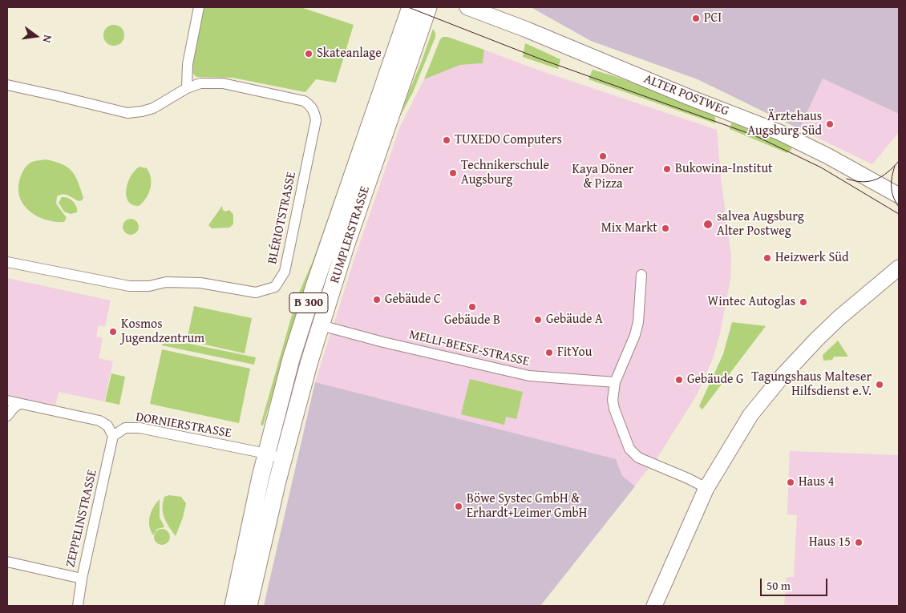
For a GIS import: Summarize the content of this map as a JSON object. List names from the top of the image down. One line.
{"streets":{"main road":["RUMPLERSTRASSE","B 300"],"street":["ALTER POSTWEG","BLÉRIOTSTRASSE","MELLI-BEESE-STRASSE","DORNIERSTRASSE","ZEPPELINSTRASSE"]},"crossings":[["RUMPLERSTRASSE","MELLI-BEESE-STRASSE"],["RUMPLERSTRASSE","DORNIERSTRASSE"],["DORNIERSTRASSE","ZEPPELINSTRASSE"]],"places":["PCI","Skateanlage","Ärztehaus Augsburg Süd","TUXEDO Computers","Kaya Döner & Pizza","Bukowina-Institut","Technikerschule Augsburg","salvea Augsburg Alter Postweg","Mix Markt","Heizwerk Süd","Gebäude C","Wintec Autoglas","Gebäude B","Gebäude A","Kosmos Jugendzentrum","FitYou","Gebäude G","Tagungshaus Malteser Hilfsdienst e.V.","Haus 4","Böwe Systec GmbH & Erhardt+Leimer GmbH","Haus 15"],"scale_bar":"50 m","north":"right"}
